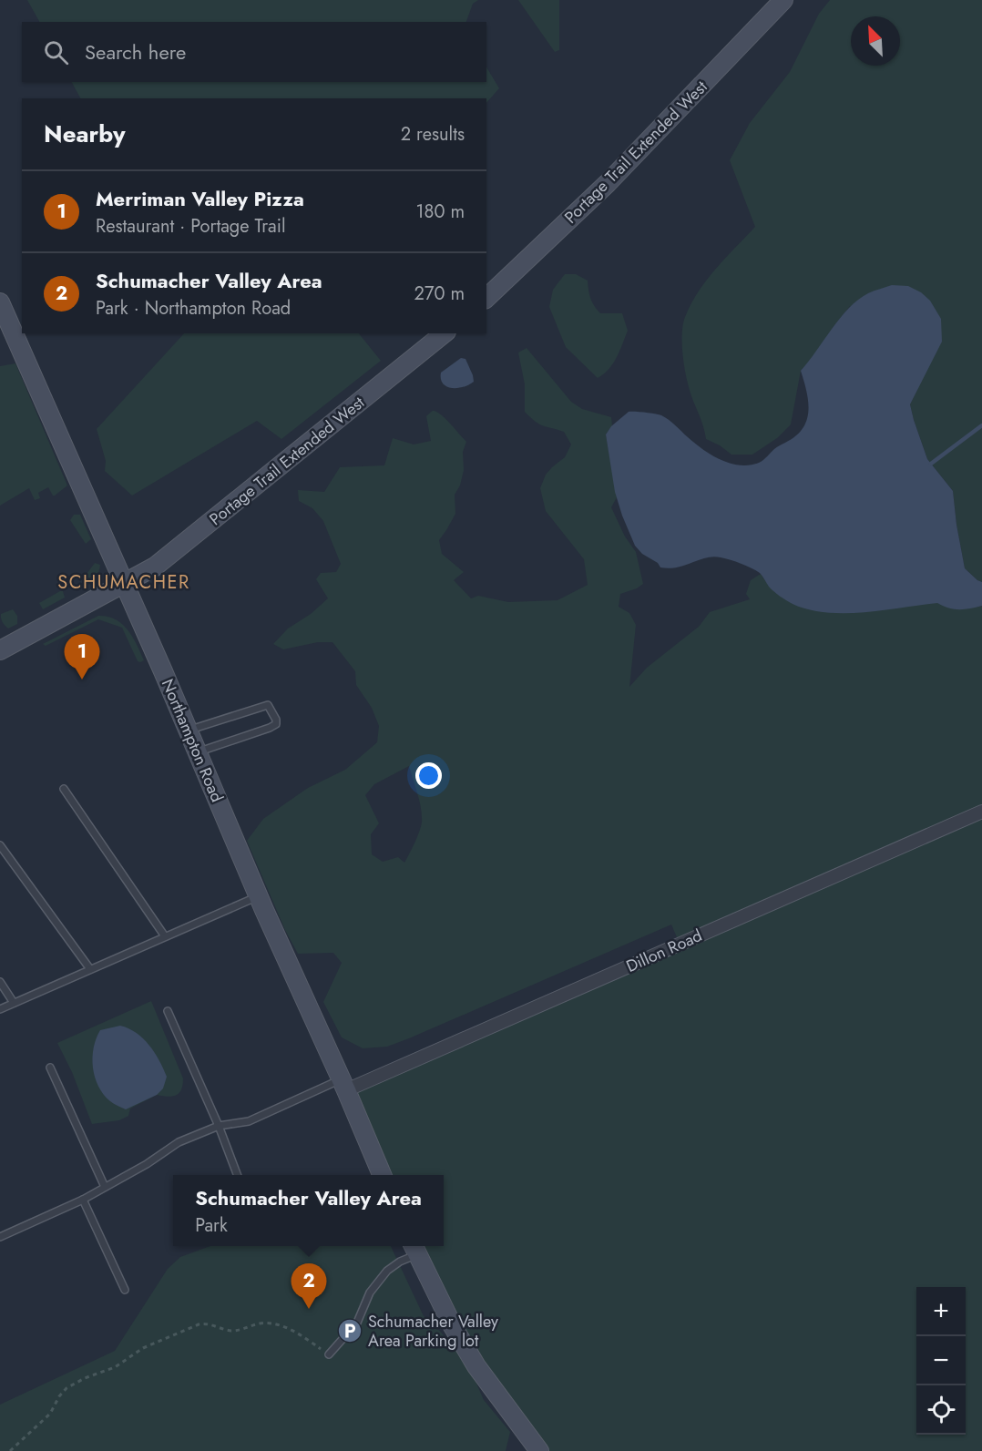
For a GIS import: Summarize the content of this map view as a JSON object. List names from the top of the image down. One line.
{"streets":{"street":["Portage Trail Extended West","Northampton Road","Dillon Road"]},"crossings":[["Portage Trail Extended West","Northampton Road"],["Northampton Road","Dillon Road"]],"districts":["SCHUMACHER"],"places":{"parking":["Schumacher Valley Area Parking lot"]},"north":"top left","page":{"search":"Search here","heading":["Nearby","2 results"],"list":[{"mark":"1","name":"Merriman Valley Pizza","note":"Restaurant · Portage Trail","value":"180 m"},{"mark":"2","name":"Schumacher Valley Area","note":"Park · Northampton Road","value":"270 m"}],"pins":["1","2"],"popup":["Schumacher Valley Area","Park"],"map_buttons":["+","−"]}}
